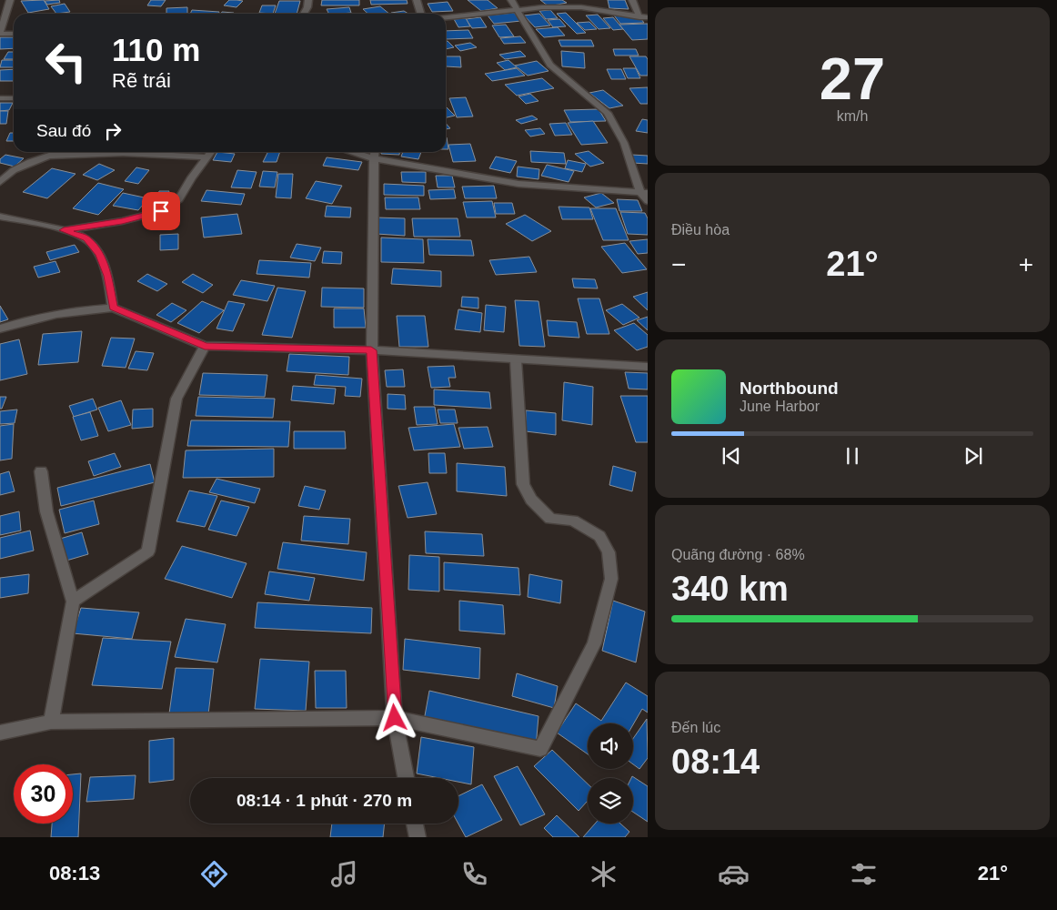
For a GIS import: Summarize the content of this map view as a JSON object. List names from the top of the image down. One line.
{"page":{"tile":[["27","km/h"],"Điều hòa",["Quãng đường · 68%","340 km"],["Đến lúc","08:14"]],"turn":["110 m","Rẽ trái"],"then":"Sau đó","heat":["−","21°","+"],"song":["Northbound","June Harbor"],"limit":"30","trip":"08:14 · 1 phút · 270 m","tabs":["08:13","21°"]}}
